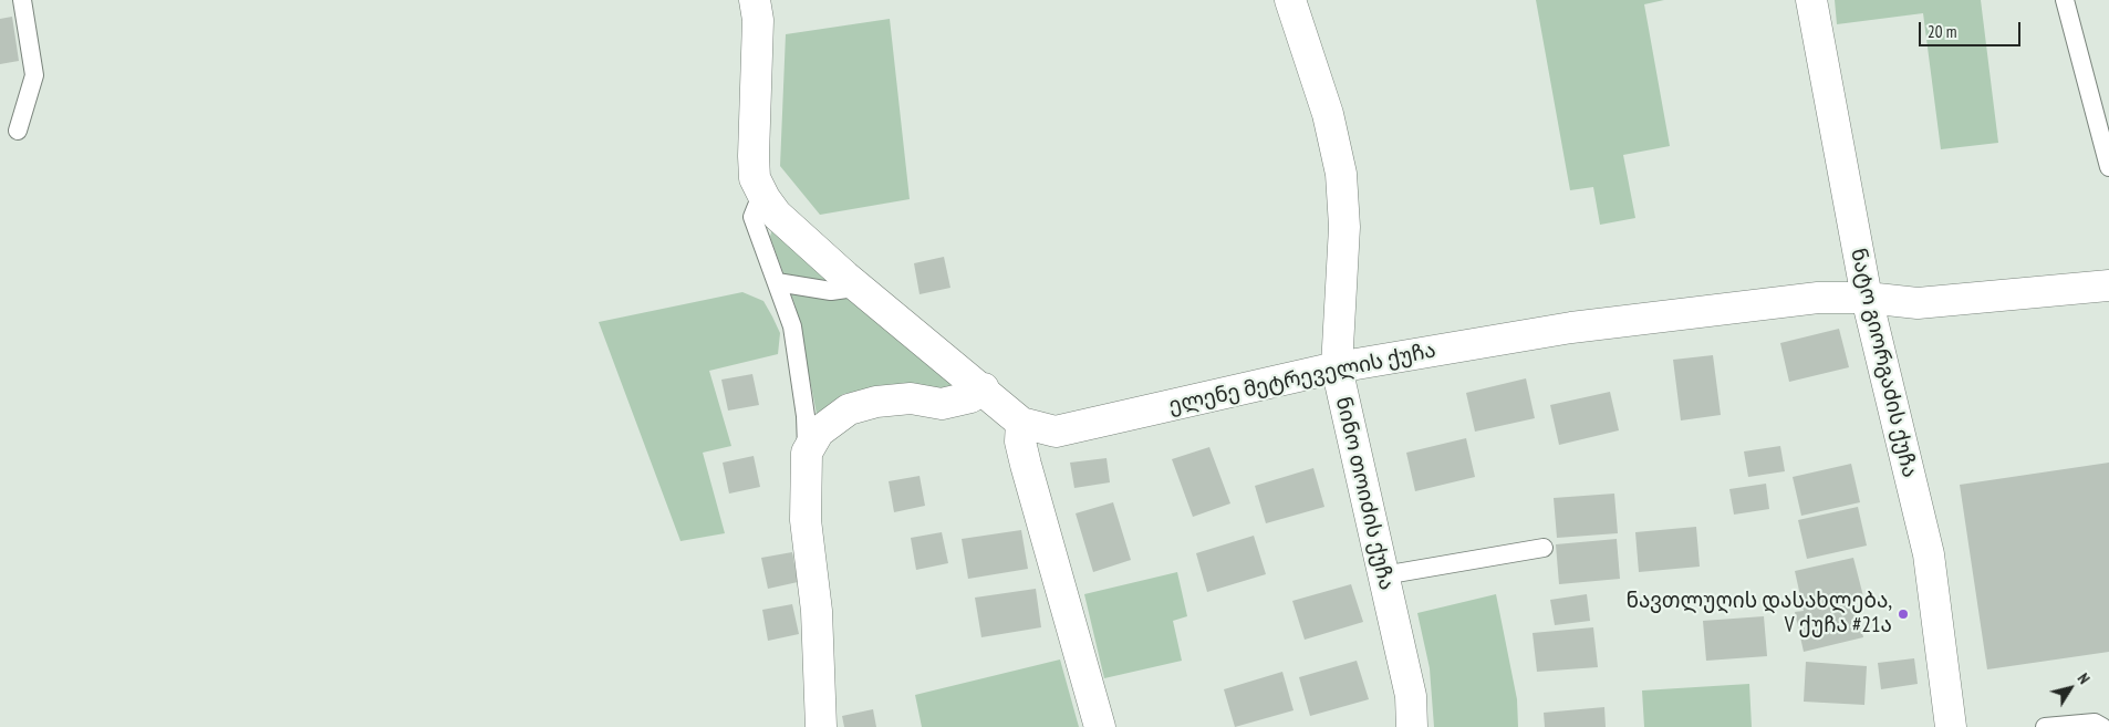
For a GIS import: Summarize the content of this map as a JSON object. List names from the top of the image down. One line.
{"streets":{"street":["ნატო გიორგაძის ქუჩა","ელენე მეტრეველის ქუჩა","ნინო თოიძის ქუჩა"]},"crossings":[["ნატო გიორგაძის ქუჩა","ელენე მეტრეველის ქუჩა"],["ელენე მეტრეველის ქუჩა","ნინო თოიძის ქუჩა"]],"places":["ნავთლუღის დასახლება, V ქუჩა #21ა"],"scale_bar":"20 m","north":"top right"}
